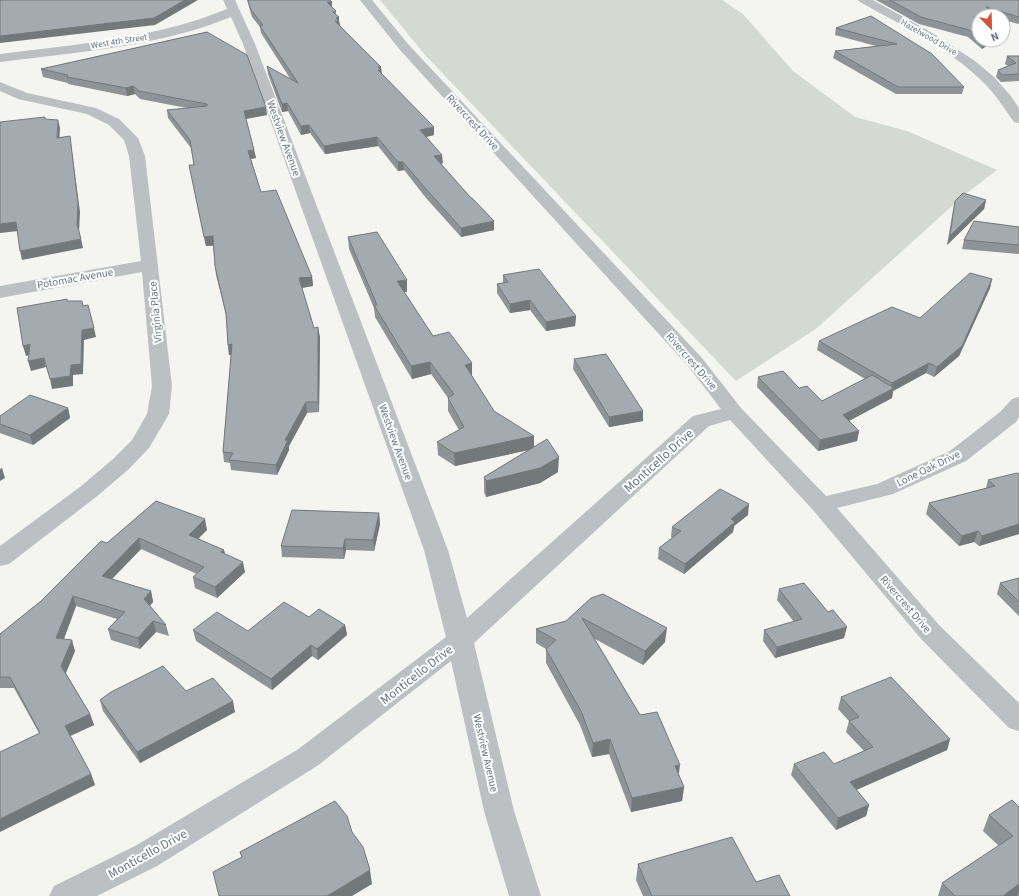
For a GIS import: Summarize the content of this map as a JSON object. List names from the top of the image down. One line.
{"streets":{"street":["Hazelwood Drive","West 4th Street","Rivercrest Drive","Westview Avenue","Potomac Avenue","Virginia Place","Monticello Drive","Lone Oak Drive"]},"crossings":[["West 4th Street","Westview Avenue"],["Rivercrest Drive","Monticello Drive"],["Rivercrest Drive","Lone Oak Drive"],["Westview Avenue","Monticello Drive"],["Potomac Avenue","Virginia Place"]],"north":"bottom right"}
